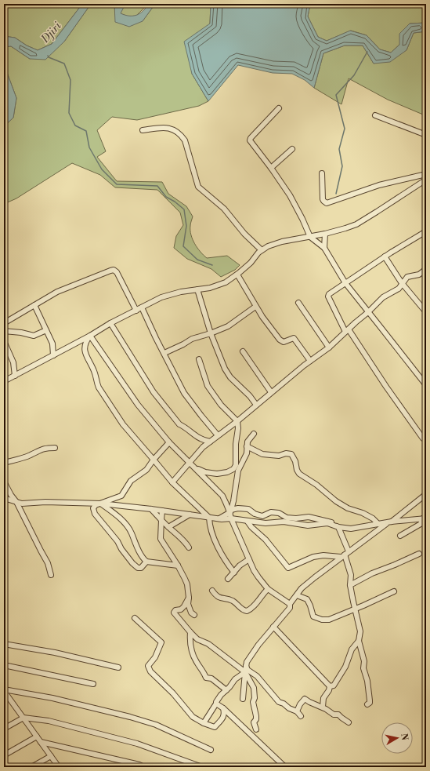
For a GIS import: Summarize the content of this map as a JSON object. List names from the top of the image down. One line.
{"water":["Djiri"],"north":"right"}
